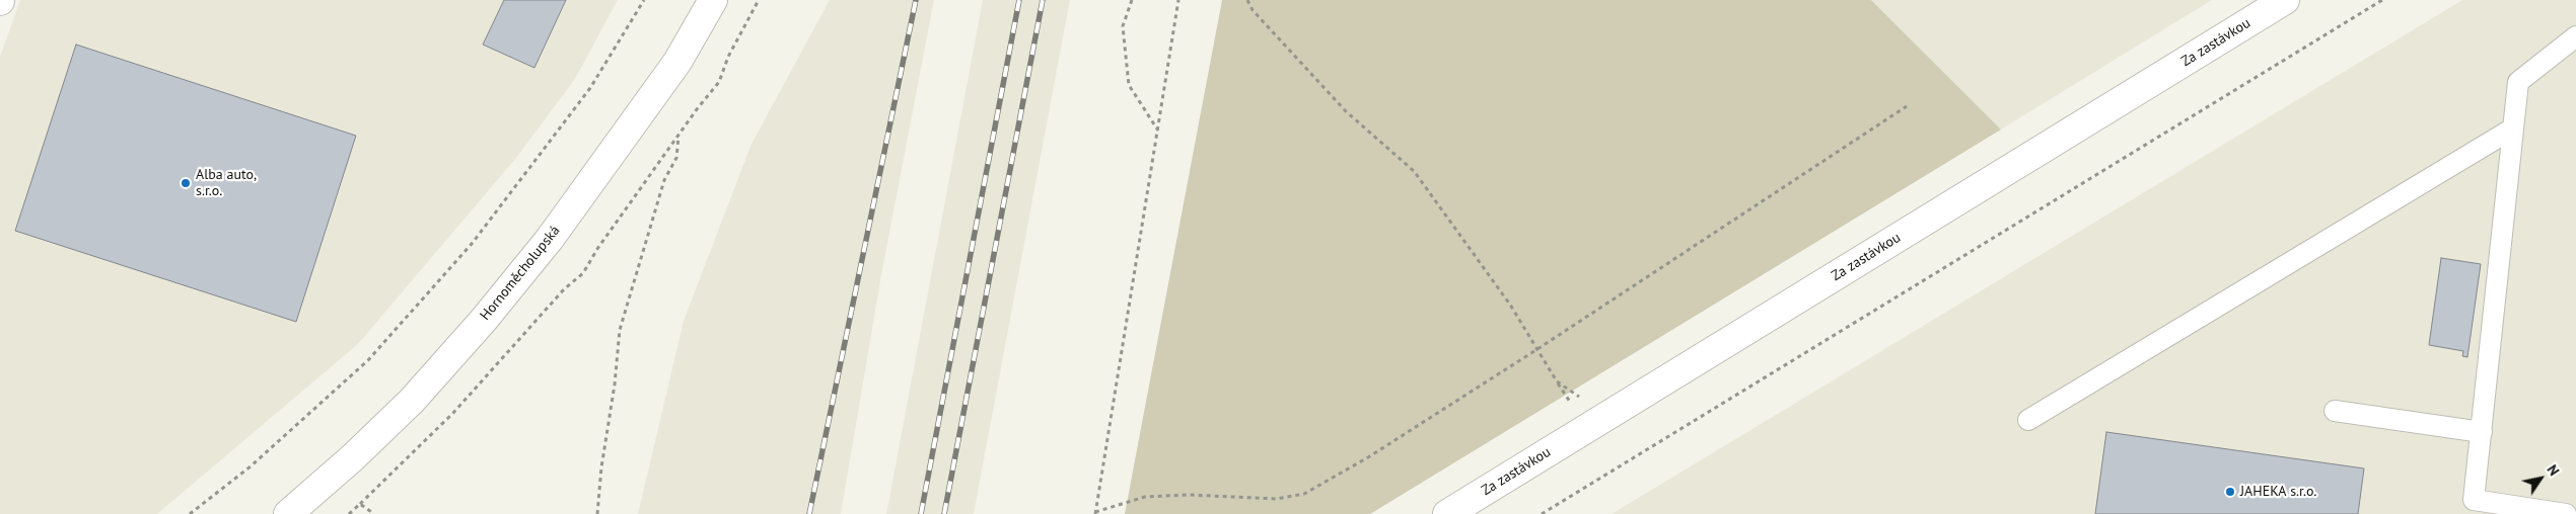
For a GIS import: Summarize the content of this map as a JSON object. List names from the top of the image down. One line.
{"streets":{"street":["Za zastávkou","Hornoměcholupská"]},"places":["Alba auto, s.r.o.","JAHEKA s.r.o."],"north":"top right"}
